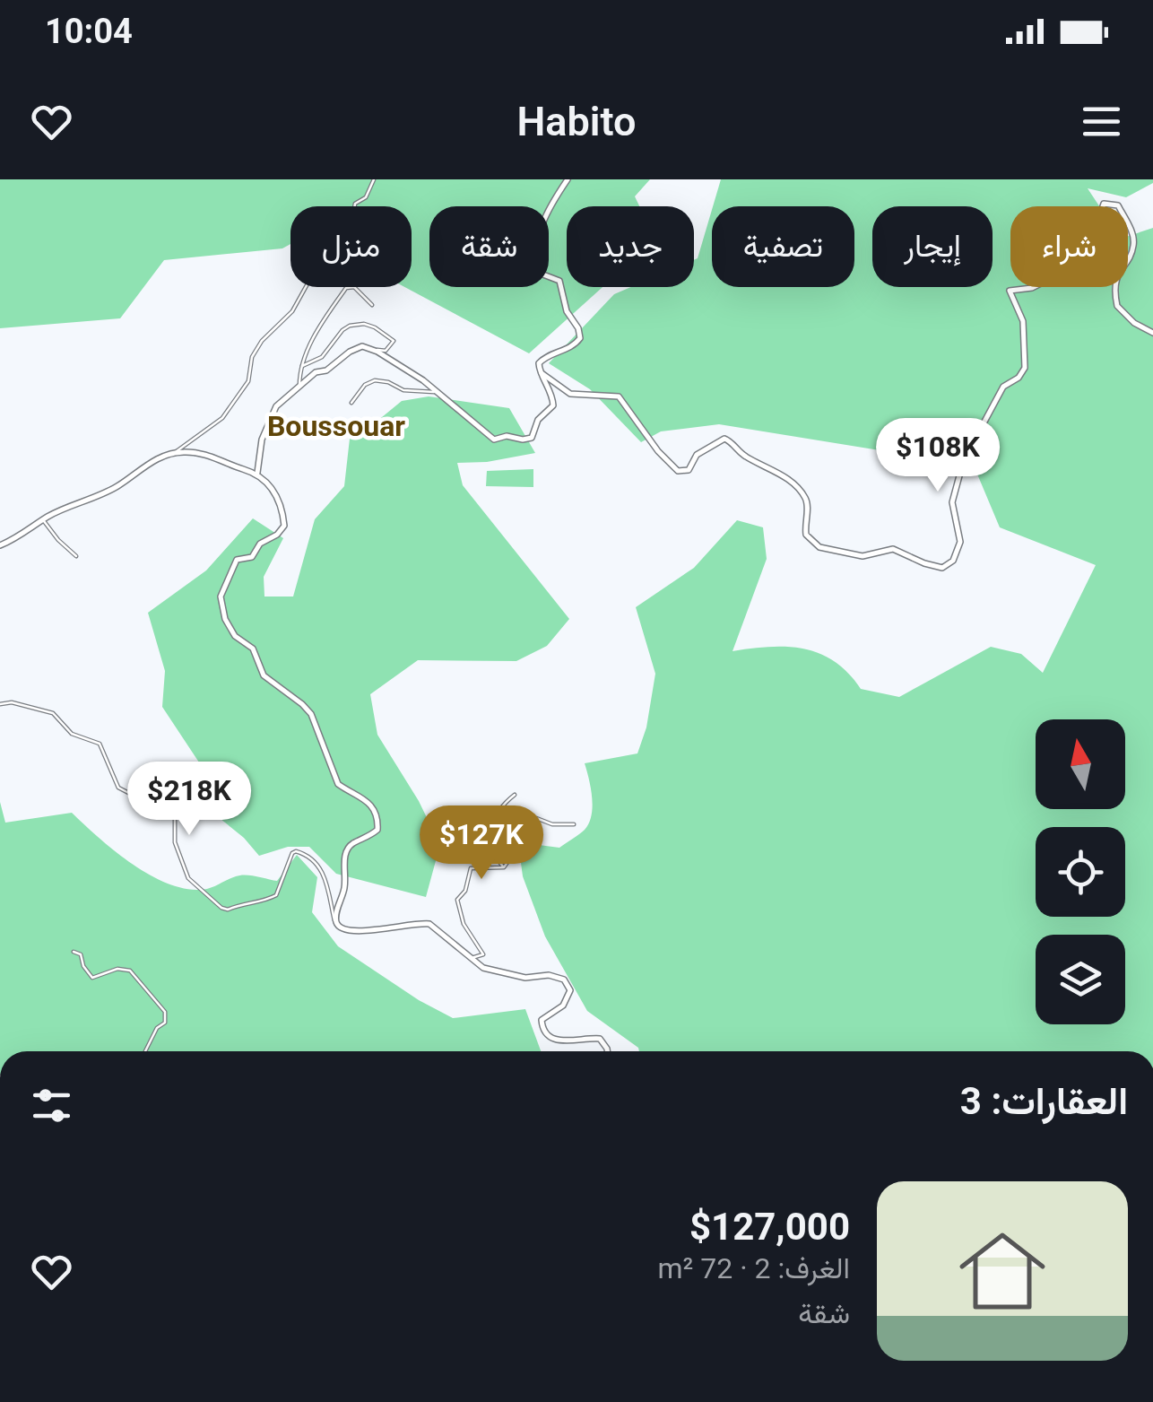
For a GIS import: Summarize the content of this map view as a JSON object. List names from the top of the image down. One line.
{"districts":["Boussouar"],"north":"top","page":{"status":"10:04","header":"Habito","chip":["شراء","إيجار","تصفية","جديد","شقة","منزل"],"price":["$108K","$218K","$127K"],"heading":"العقارات: 3","list":[{"name":"$127,000","note":"الغرف: 2 · 72 m² · شقة"}]}}
